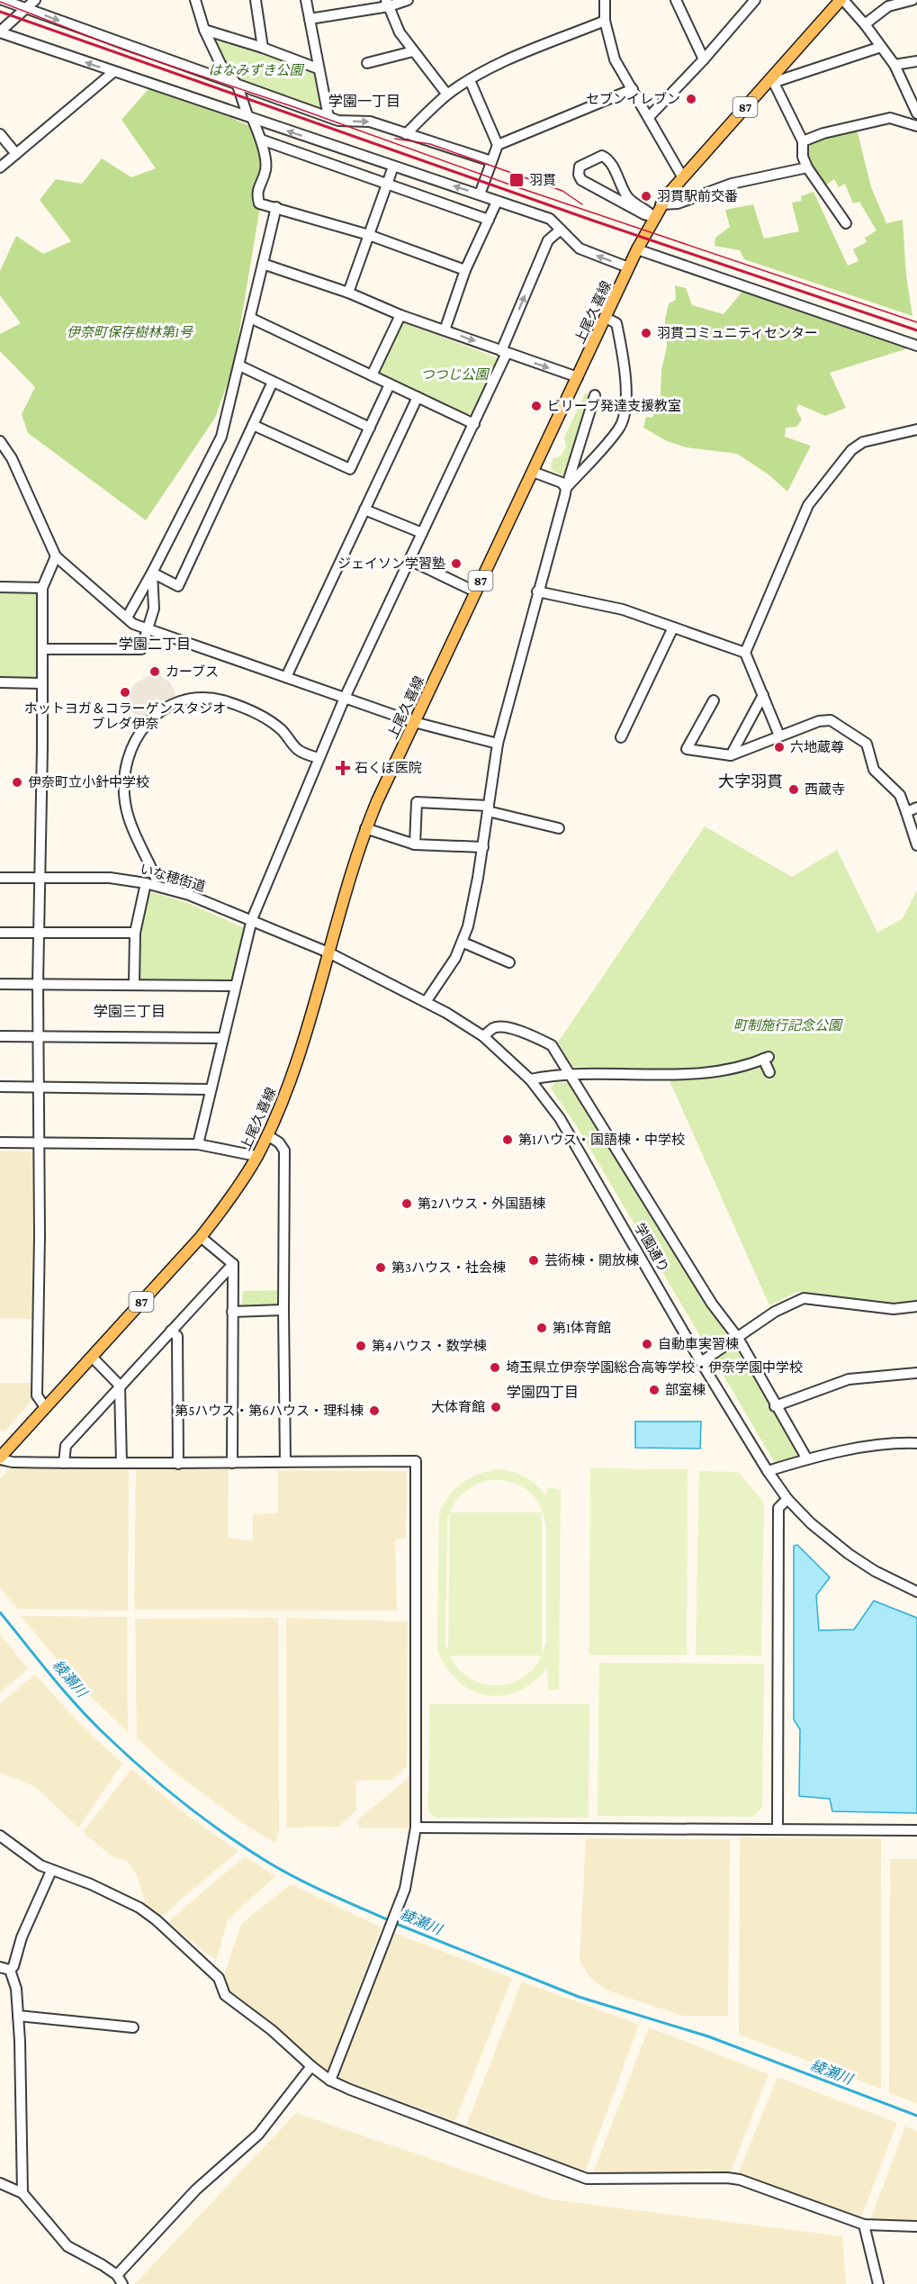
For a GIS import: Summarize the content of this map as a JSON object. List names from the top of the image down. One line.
{"streets":{"main road":["87","上尾久喜線"],"street":["いな穂街道","学園通り"]},"crossings":[["上尾久喜線","いな穂街道"],["上尾久喜線","学園通り"],["いな穂街道","学園通り"]],"districts":["学園一丁目","学園二丁目","大字羽貫","学園三丁目","学園四丁目"],"water":["綾瀬川"],"parks":["はなみずき公園","伊奈町保存樹林第1号","つつじ公園","町制施行記念公園"],"places":{"other":["セブンイレブン","羽貫駅前交番","羽貫コミュニティセンター","ビリーブ発達支援教室","ジェイソン学習塾","カーブス","ホットヨガ＆コラーゲンスタジオ ブレダ伊奈","六地蔵尊","伊奈町立小針中学校","西蔵寺","第1ハウス・国語棟・中学校","第2ハウス・外国語棟","芸術棟・開放棟","第3ハウス・社会棟","第1体育館","自動車実習棟","第4ハウス・数学棟","埼玉県立伊奈学園総合高等学校・伊奈学園中学校","部室棟","大体育館","第5ハウス・第6ハウス・理科棟"],"transit":["羽貫"],"health":["石くぼ医院"]}}
